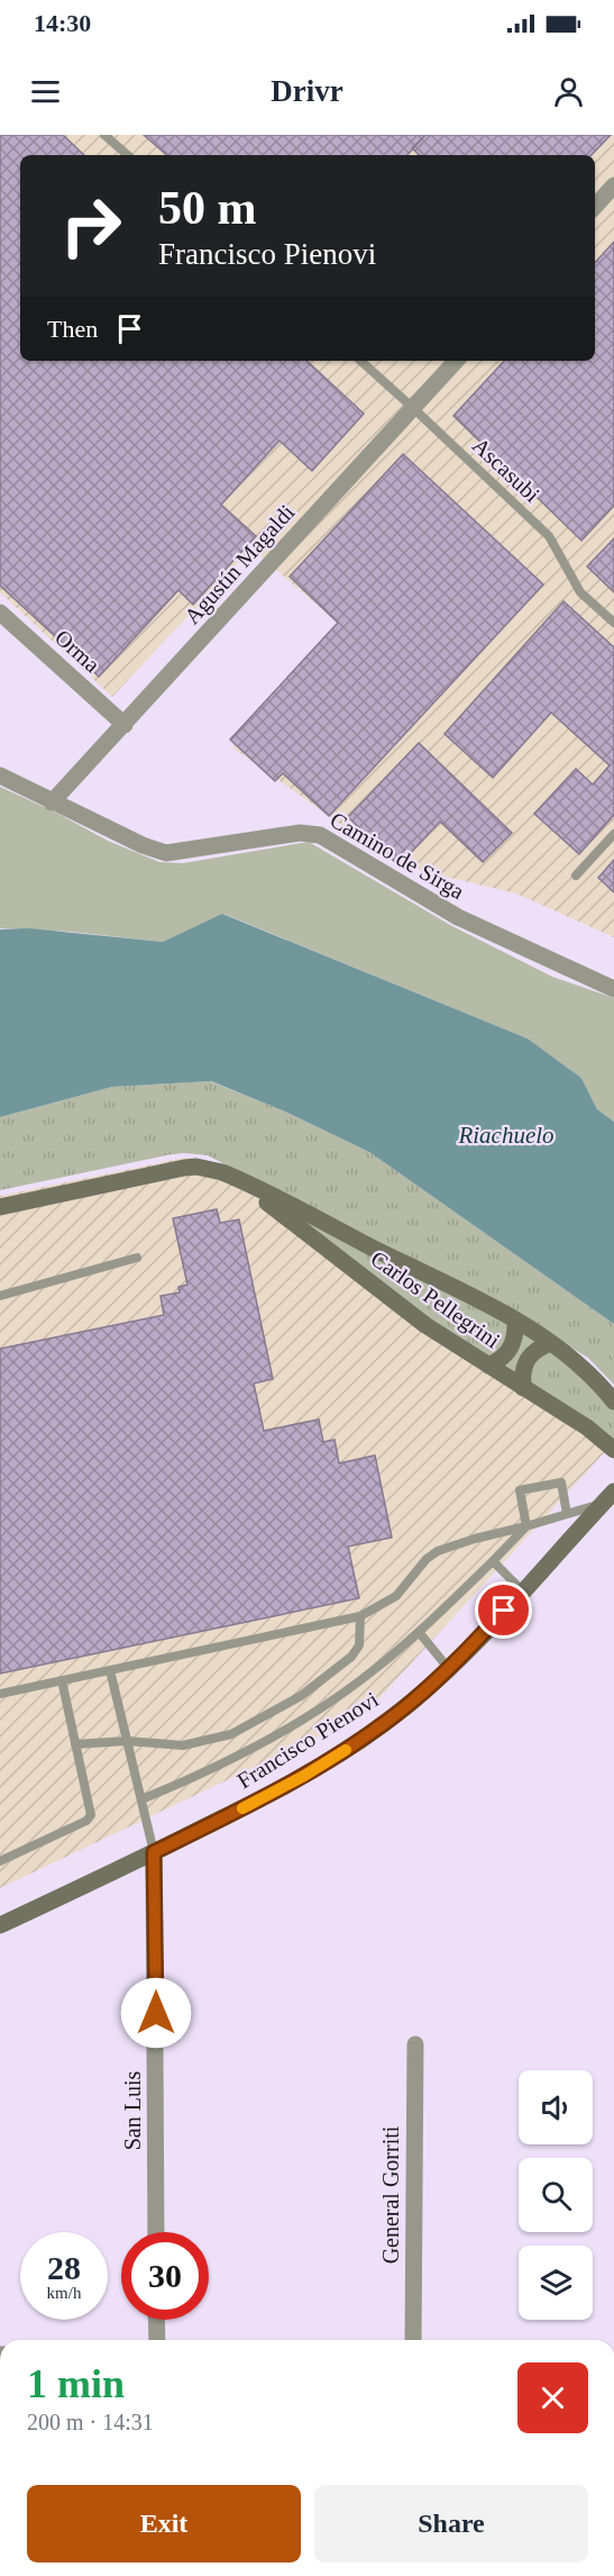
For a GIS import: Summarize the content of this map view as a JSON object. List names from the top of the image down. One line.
{"streets":{"street":["Agustín Magaldi","Orma","Camino de Sirga","Carlos Pellegrini","Francisco Pienovi","San Luis","General Gorriti"],"lane":["Ascasubi"]},"crossings":[["Ascasubi","Agustín Magaldi"],["Agustín Magaldi","Orma"],["Agustín Magaldi","Camino de Sirga"],["Francisco Pienovi","San Luis"]],"water":["Riachuelo"],"page":{"status":"14:30","header":"Drivr","turn":["50 m","Francisco Pienovi"],"then":"Then","speed":"28 km/h","limit":"30","heading":["1 min","200 m · 14:31"],"buttons":["Exit","Share"]}}
